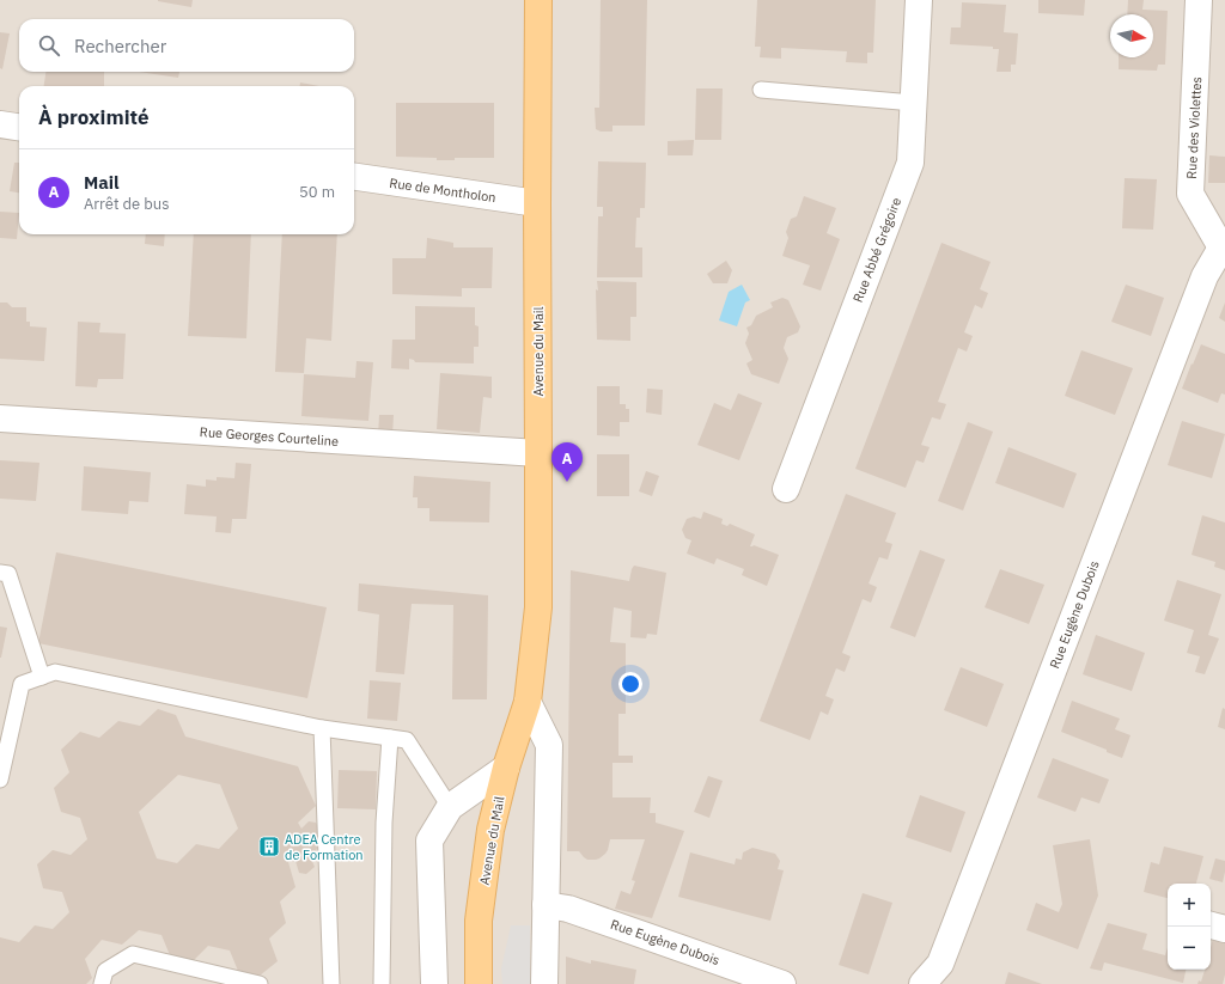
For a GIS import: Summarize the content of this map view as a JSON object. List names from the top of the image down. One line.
{"streets":{"main road":["Avenue du Mail"],"street":["Rue des Violettes","Rue de Montholon","Rue Abbé Grégoire","Rue Georges Courteline","Rue Eugène Dubois"]},"crossings":[["Rue des Violettes","Rue Eugène Dubois"],["Rue de Montholon","Avenue du Mail"],["Avenue du Mail","Rue Georges Courteline"]],"places":{"building":["ADEA Centre de Formation"]},"north":"right","page":{"search":"Rechercher","heading":"À proximité","list":[{"mark":"A","name":"Mail","note":"Arrêt de bus","value":"50 m"}],"pins":"A","map_buttons":["+","−"]}}
